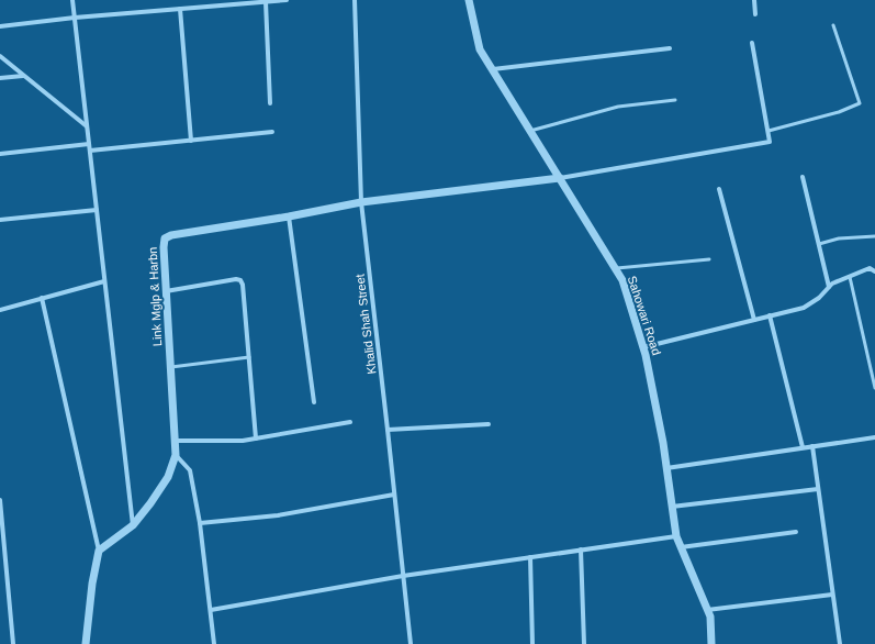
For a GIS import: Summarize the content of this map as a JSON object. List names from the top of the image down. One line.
{"streets":{"street":["Link Mglp & Harbn","Sahowari Road","Khalid Shah Street"]},"crossings":[["Link Mglp & Harbn","Sahowari Road"],["Link Mglp & Harbn","Khalid Shah Street"]]}
